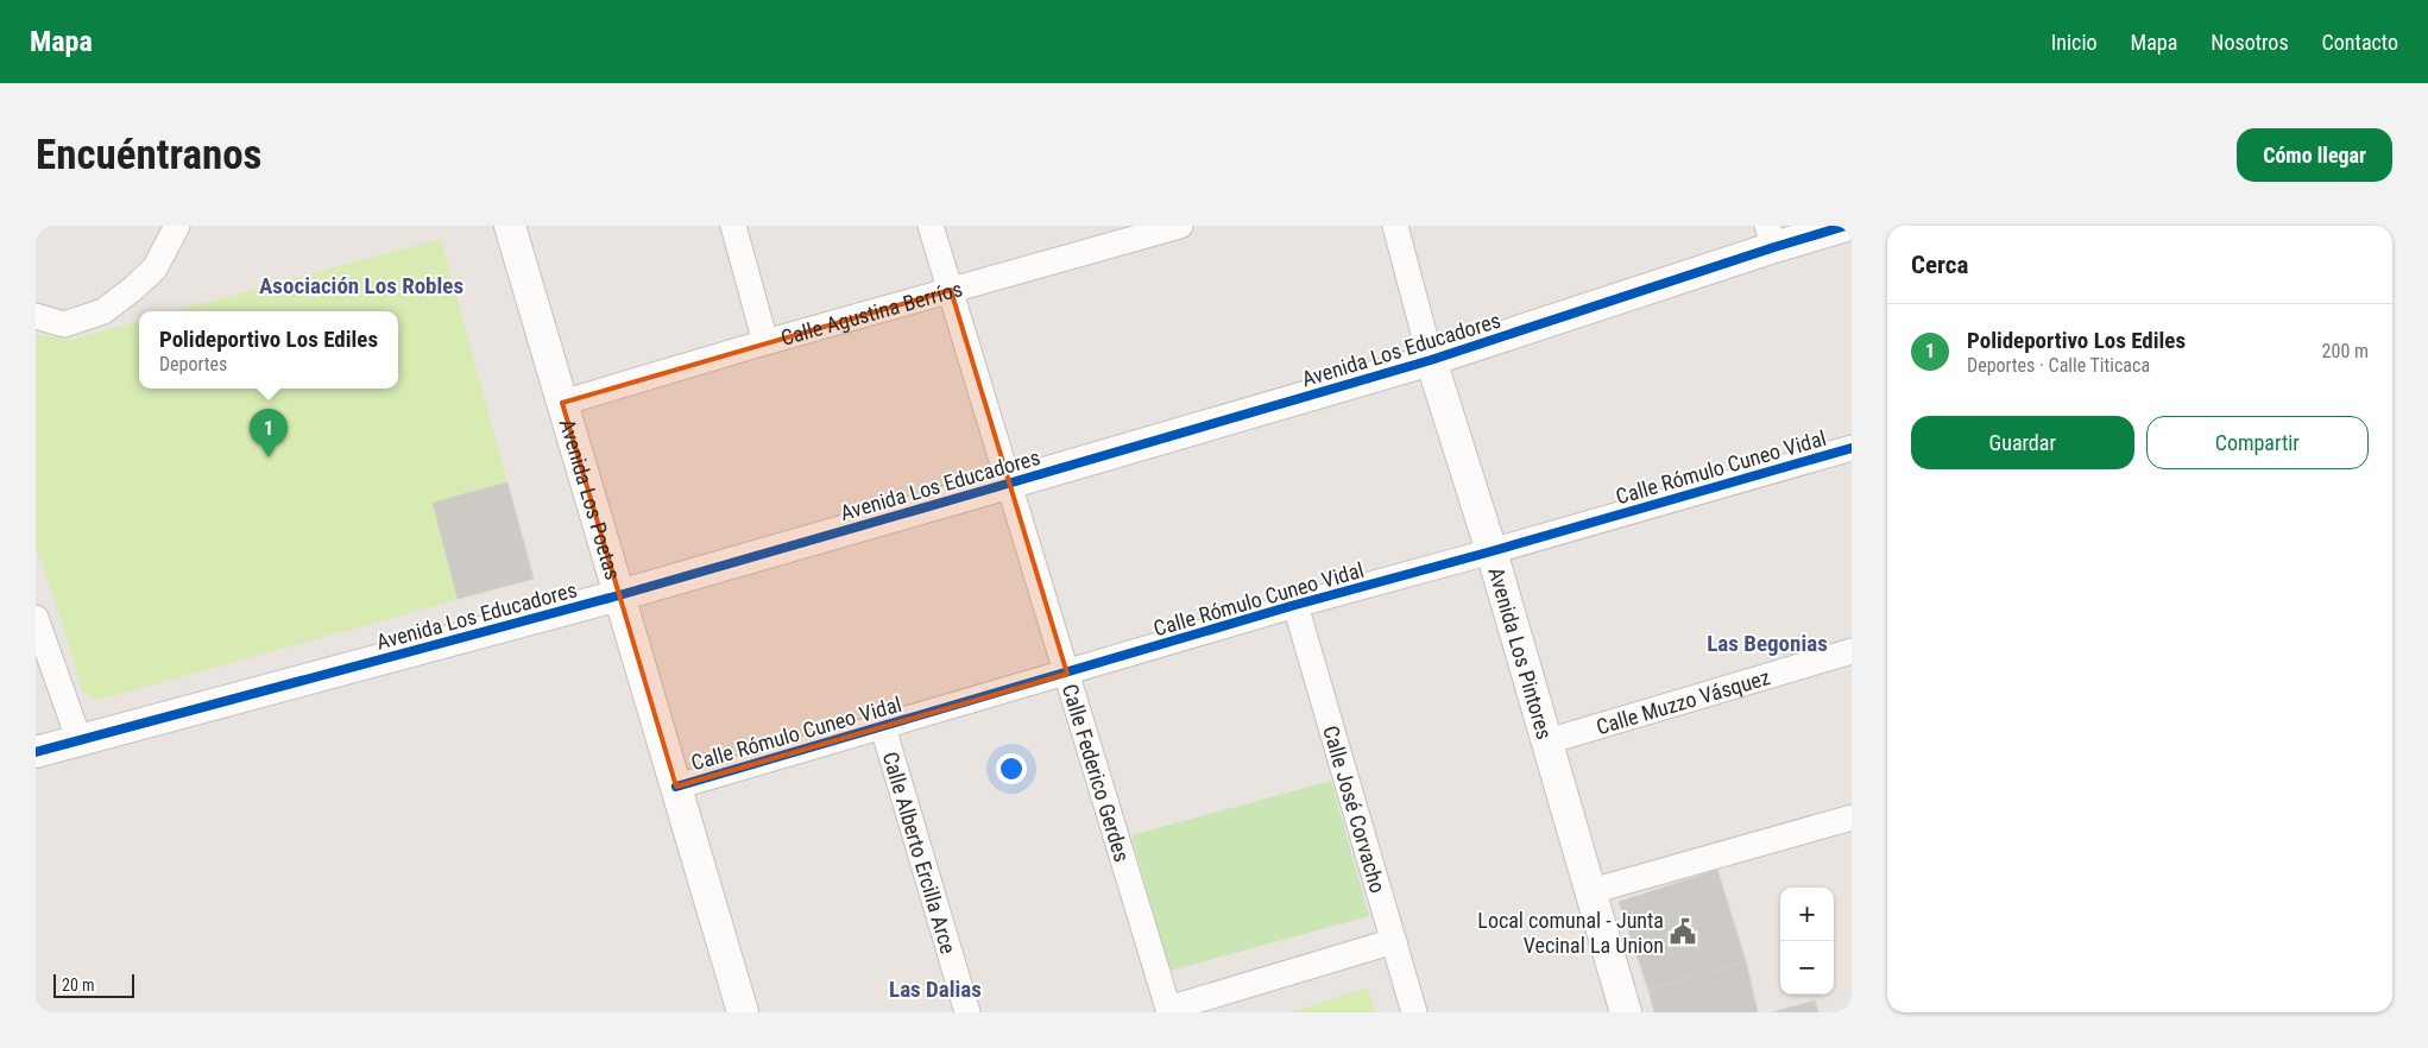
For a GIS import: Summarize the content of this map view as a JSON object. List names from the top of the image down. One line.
{"streets":{"street":["Calle Agustina Berríos","Avenida Los Educadores","Calle Rómulo Cuneo Vidal","Avenida Los Poetas","Avenida Los Pintores","Calle Muzzo Vásquez","Calle Federico Gerdes","Calle José Corvacho","Calle Alberto Ercilla Arce"]},"crossings":[["Calle Agustina Berríos","Avenida Los Poetas"],["Calle Agustina Berríos","Calle Federico Gerdes"],["Avenida Los Educadores","Avenida Los Poetas"],["Avenida Los Educadores","Avenida Los Pintores"],["Avenida Los Educadores","Calle Federico Gerdes"],["Calle Rómulo Cuneo Vidal","Avenida Los Poetas"],["Calle Rómulo Cuneo Vidal","Avenida Los Pintores"],["Calle Rómulo Cuneo Vidal","Calle Federico Gerdes"],["Calle Rómulo Cuneo Vidal","Calle José Corvacho"],["Calle Rómulo Cuneo Vidal","Calle Alberto Ercilla Arce"],["Avenida Los Pintores","Calle Muzzo Vásquez"]],"districts":["Asociación Los Robles","Las Begonias","Las Dalias"],"places":{"public building":["Local comunal - Junta Vecinal La Union"]},"scale_bar":"20 m","page":{"header":"Mapa","nav":["Inicio","Mapa","Nosotros","Contacto"],"buttons":["Cómo llegar",["Guardar","Compartir"]],"title":"Encuéntranos","heading":"Cerca","list":[{"mark":"1","name":"Polideportivo Los Ediles","note":"Deportes · Calle Titicaca","value":"200 m"}],"popup":["Polideportivo Los Ediles","Deportes"],"pins":"1","map_buttons":["+","−"],"scale":"20 m"}}
